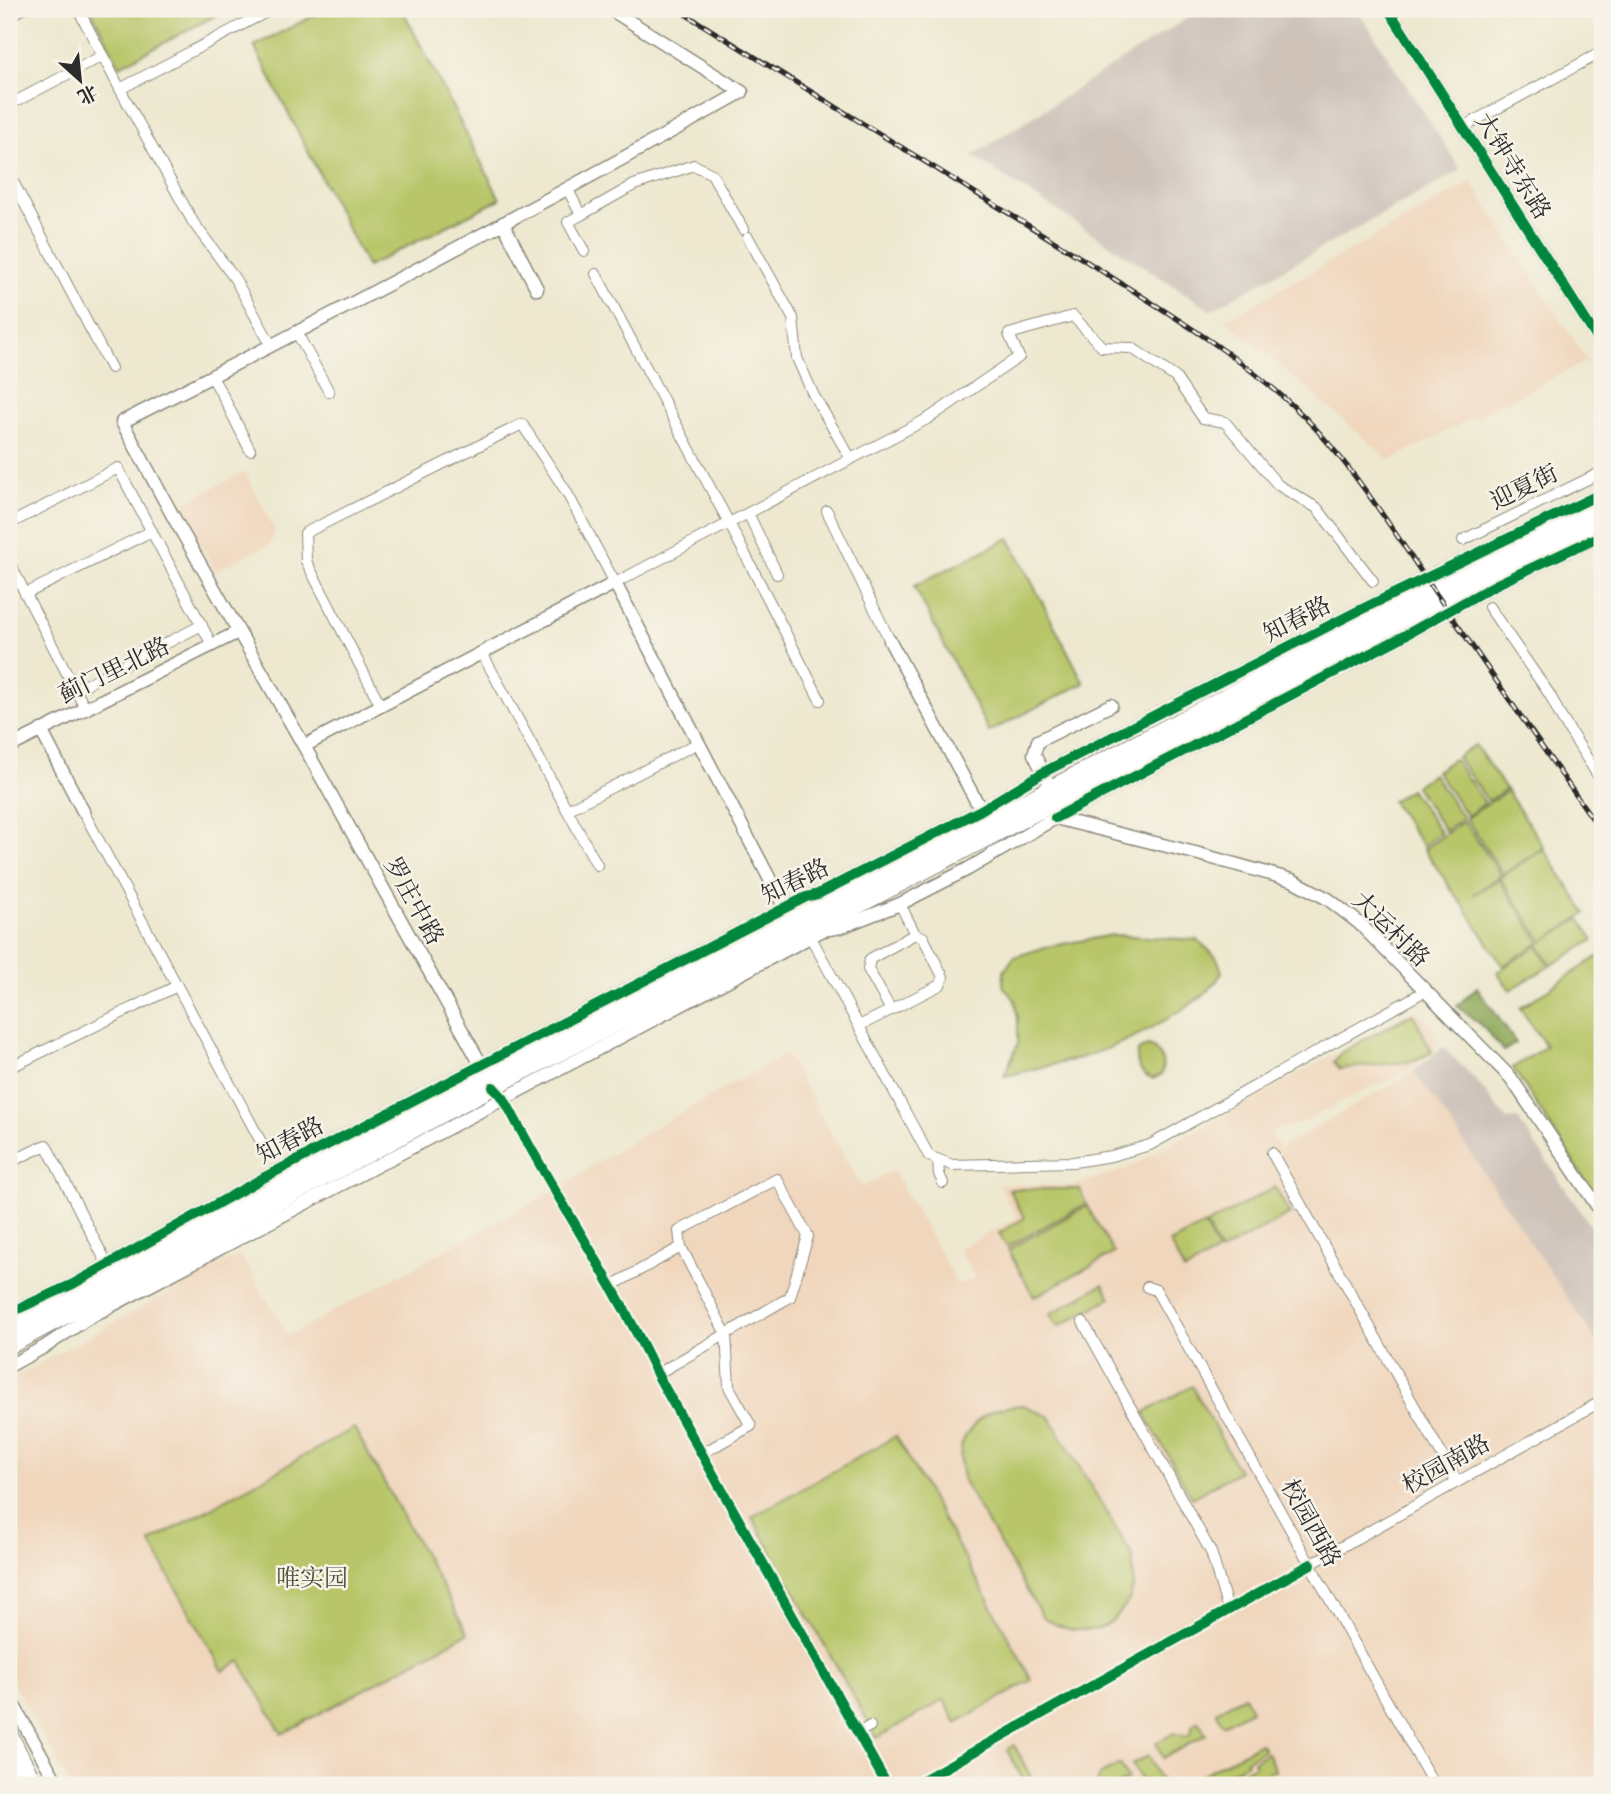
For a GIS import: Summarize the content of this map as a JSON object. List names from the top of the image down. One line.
{"streets":{"main road":["知春路"],"street":["大钟寺东路","迎夏街","蓟门里北路","罗庄中路","大运村路","校园南路","校园西路"]},"crossings":[["知春路","罗庄中路"],["知春路","大运村路"],["蓟门里北路","罗庄中路"],["校园南路","校园西路"]],"parks":["唯实园"],"north":"bottom right"}
